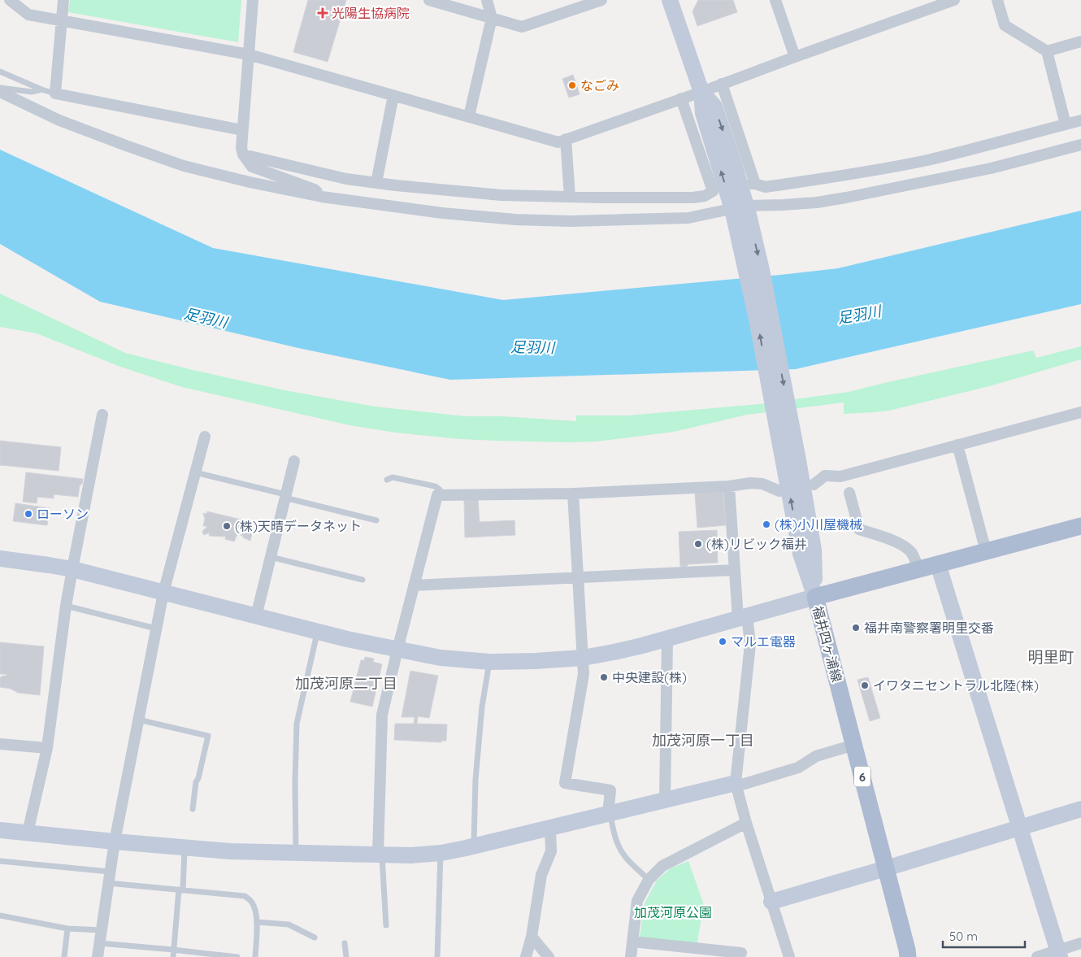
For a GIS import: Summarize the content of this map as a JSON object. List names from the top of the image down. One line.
{"streets":{"main road":["福井四ヶ浦線","6"]},"districts":["明里町","加茂河原二丁目","加茂河原一丁目"],"water":["足羽川"],"parks":["加茂河原公園"],"places":{"health":["光陽生協病院"],"other":["なごみ","ローソン","(株)小川屋機械","(株)天晴データネット","(株)リビック福井","福井南警察署明里交番","マルエ電器","中央建設(株)","イワタニセントラル北陸(株)"]},"scale_bar":"50 m"}
